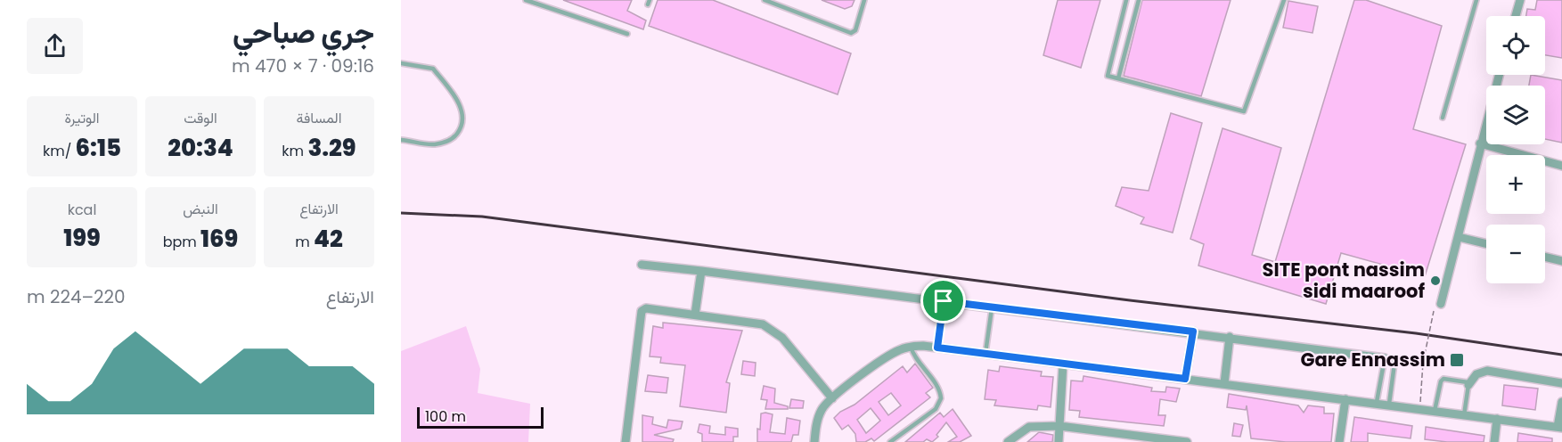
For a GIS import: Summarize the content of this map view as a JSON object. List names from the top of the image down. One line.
{"places":{"other":["SITE pont nassim sidi maaroof"],"transit":["Gare Ennassim"]},"scale_bar":"100 m","page":{"heading":["جري صباحي","09:16 · 7 × 470 m"],"map_buttons":["+","−"],"stats":[["المسافة","3.29 km"],["الوقت","20:34"],["الوتيرة","6:15 /km"],["الارتفاع","42 m"],["النبض","169 bpm"],["kcal","199"]],"chart":["الارتفاع","220–224 m"],"scale":"100 m"}}
